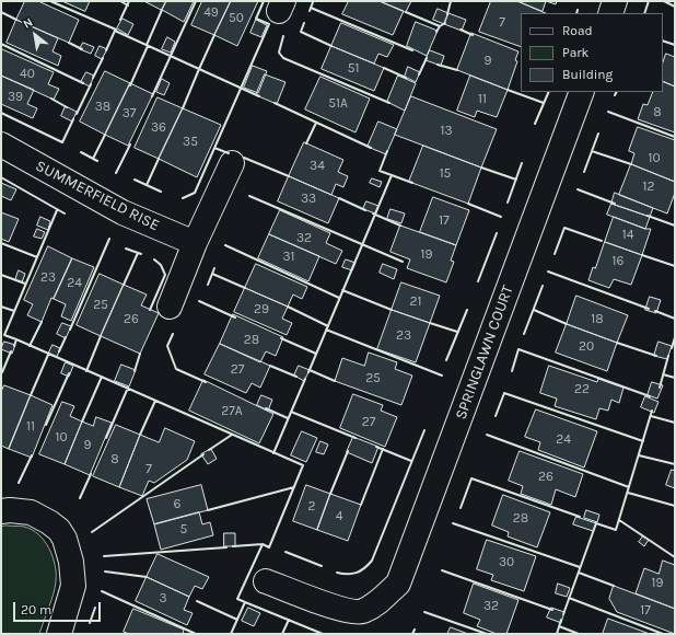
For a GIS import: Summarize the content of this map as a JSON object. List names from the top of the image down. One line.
{"streets":{"street":["SUMMERFIELD RISE","SPRINGLAWN COURT"]},"house_numbers":["49","50","7","9","51","40","39","11","51A","38","8","37","36","13","35","10","34","15","12","33","17","14","32","19","31","16","23","24","21","25","29","26","18","23","28","20","27","25","22","27A","27","11","10","24","9","8","7","26","6","2","4","28","5","30","19","3","32","17"],"legend":["Road","Park","Building"],"scale_bar":"20 m","north":"top left"}
